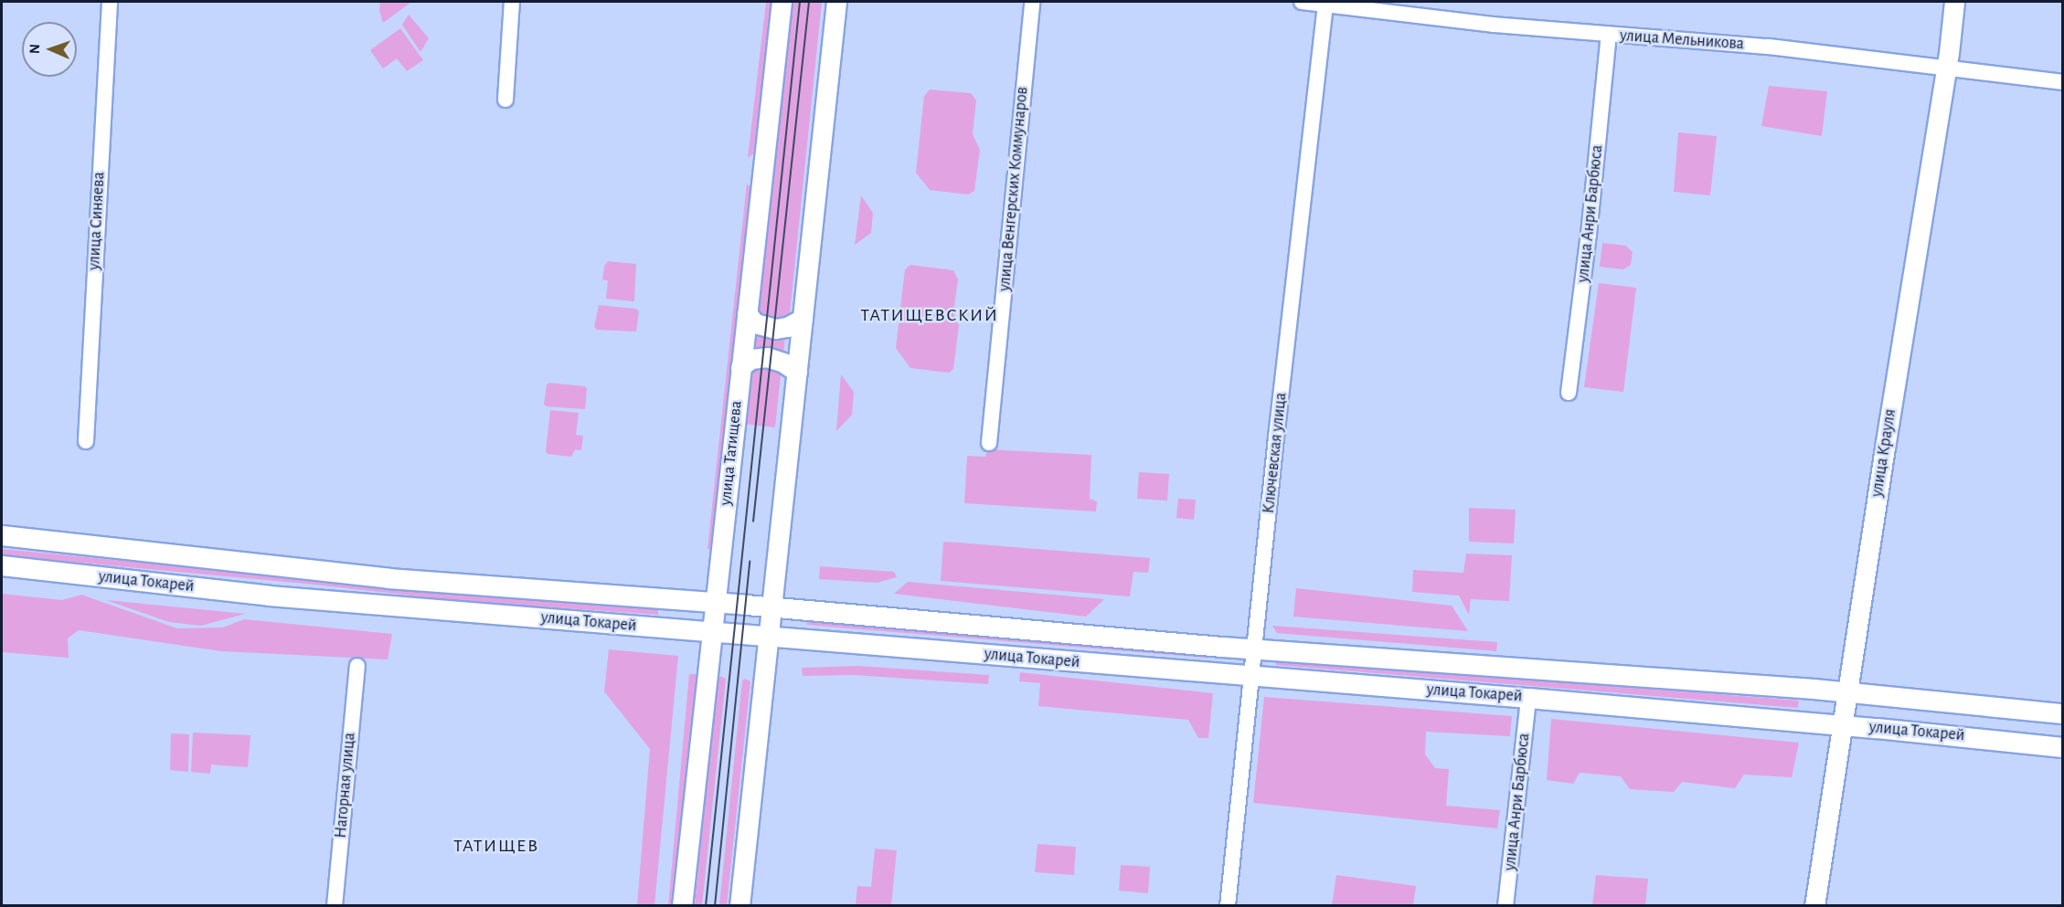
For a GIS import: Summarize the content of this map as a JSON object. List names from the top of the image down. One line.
{"streets":{"main road":["улица Татищева","улица Крауля","улица Токарей"],"street":["улица Мельникова","улица Венгерских Коммунаров","улица Анри Барбюса","улица Синяева","Ключевская улица","Нагорная улица"]},"crossings":[["улица Мельникова","улица Анри Барбюса"],["улица Мельникова","Ключевская улица"],["улица Мельникова","улица Крауля"],["улица Анри Барбюса","улица Токарей"],["улица Татищева","улица Токарей"],["Ключевская улица","улица Токарей"],["улица Крауля","улица Токарей"]],"districts":["ТАТИЩЕВСКИЙ","ТАТИЩЕВ"],"north":"left"}
